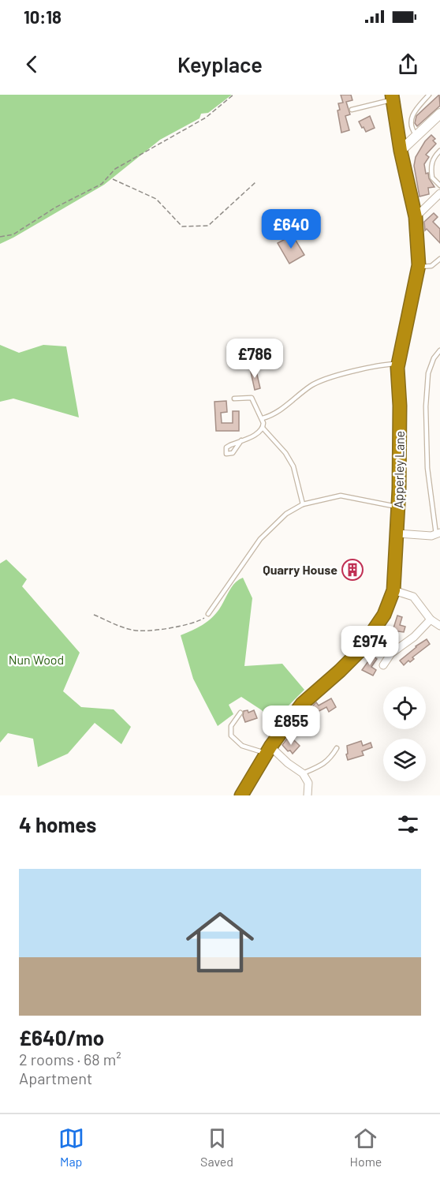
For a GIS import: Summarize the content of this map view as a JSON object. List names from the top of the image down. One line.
{"streets":{"highway":["Apperley Lane"]},"parks":["Nun Wood"],"places":{"building":["Quarry House"]},"page":{"status":"10:18","header":"Keyplace","price":["£640","£786","£974","£855"],"heading":"4 homes","list":[{"name":"£640/mo","note":"2 rooms · 68 m² · Apartment"}],"tabs":["Map","Saved","Home"]}}
